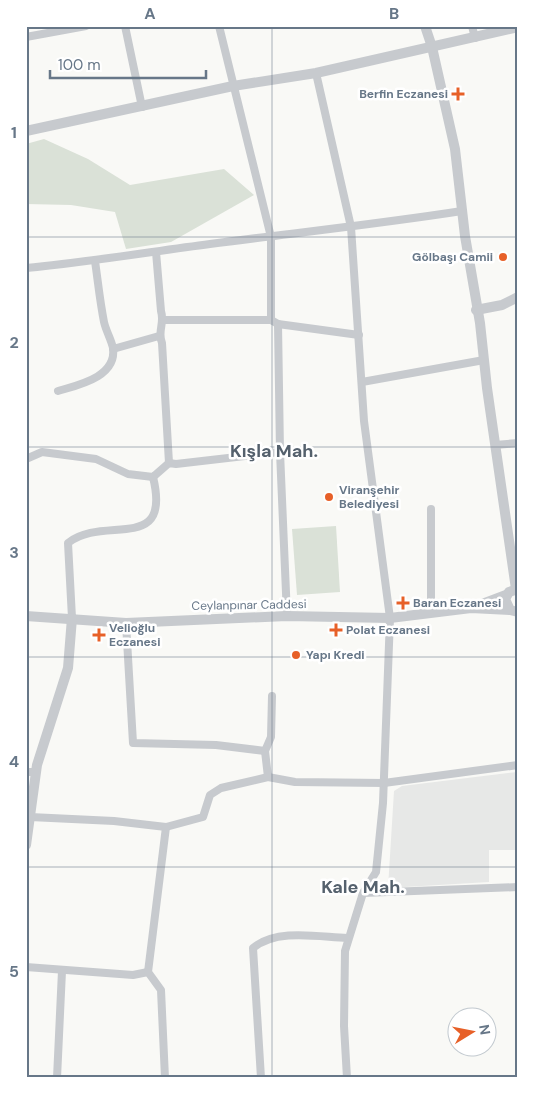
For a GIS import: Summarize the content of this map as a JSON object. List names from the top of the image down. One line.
{"streets":{"street":["Ceylanpınar Caddesi"]},"districts":["Kışla Mah.","Kale Mah."],"places":{"health":["Berfin Eczanesi","Baran Eczanesi","Polat Eczanesi","Velioğlu Eczanesi"],"other":["Gölbaşı Camii","Viranşehir Belediyesi","Yapı Kredi"]},"scale_bar":"100 m","north":"right","grid":{"columns":["A","B"],"rows":["1","2","3","4","5"]}}
